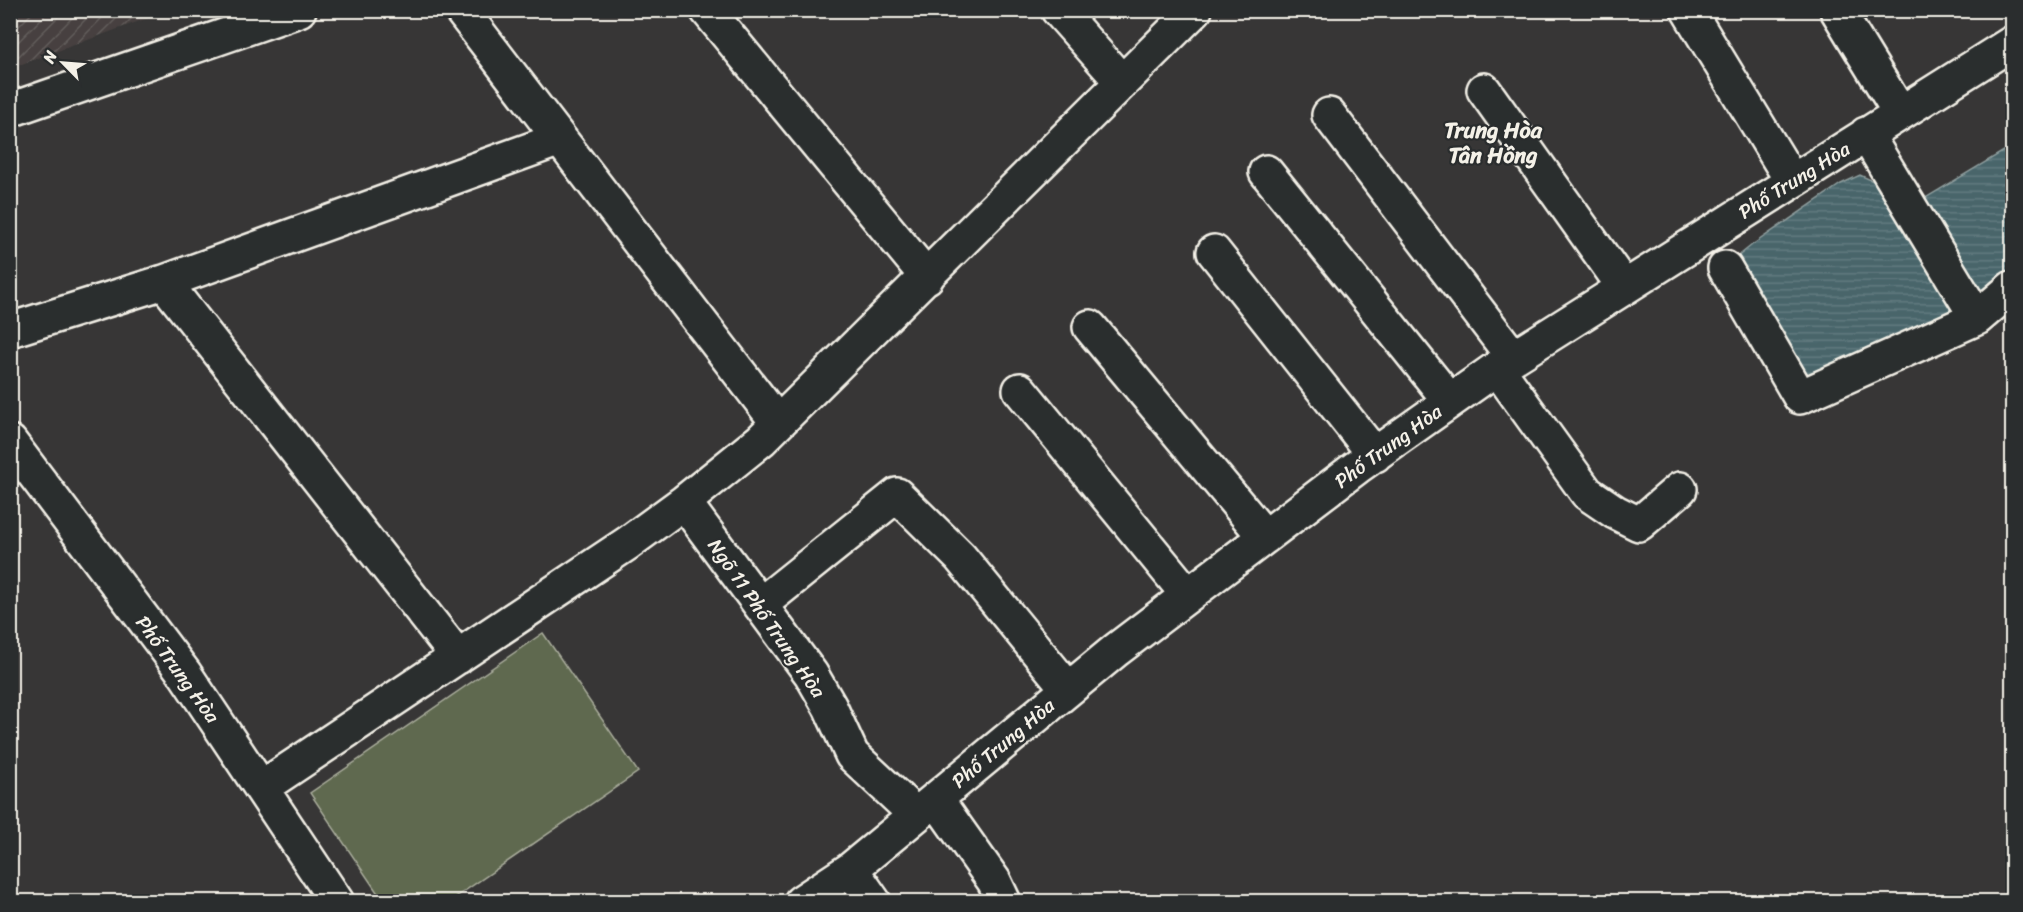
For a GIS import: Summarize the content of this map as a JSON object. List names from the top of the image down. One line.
{"streets":{"street":["Phố Trung Hòa","Ngõ 11 Phố Trung Hòa"]},"crossings":[["Phố Trung Hòa","Ngõ 11 Phố Trung Hòa"]],"districts":["Trung Hòa Tân Hồng"],"north":"top left"}
